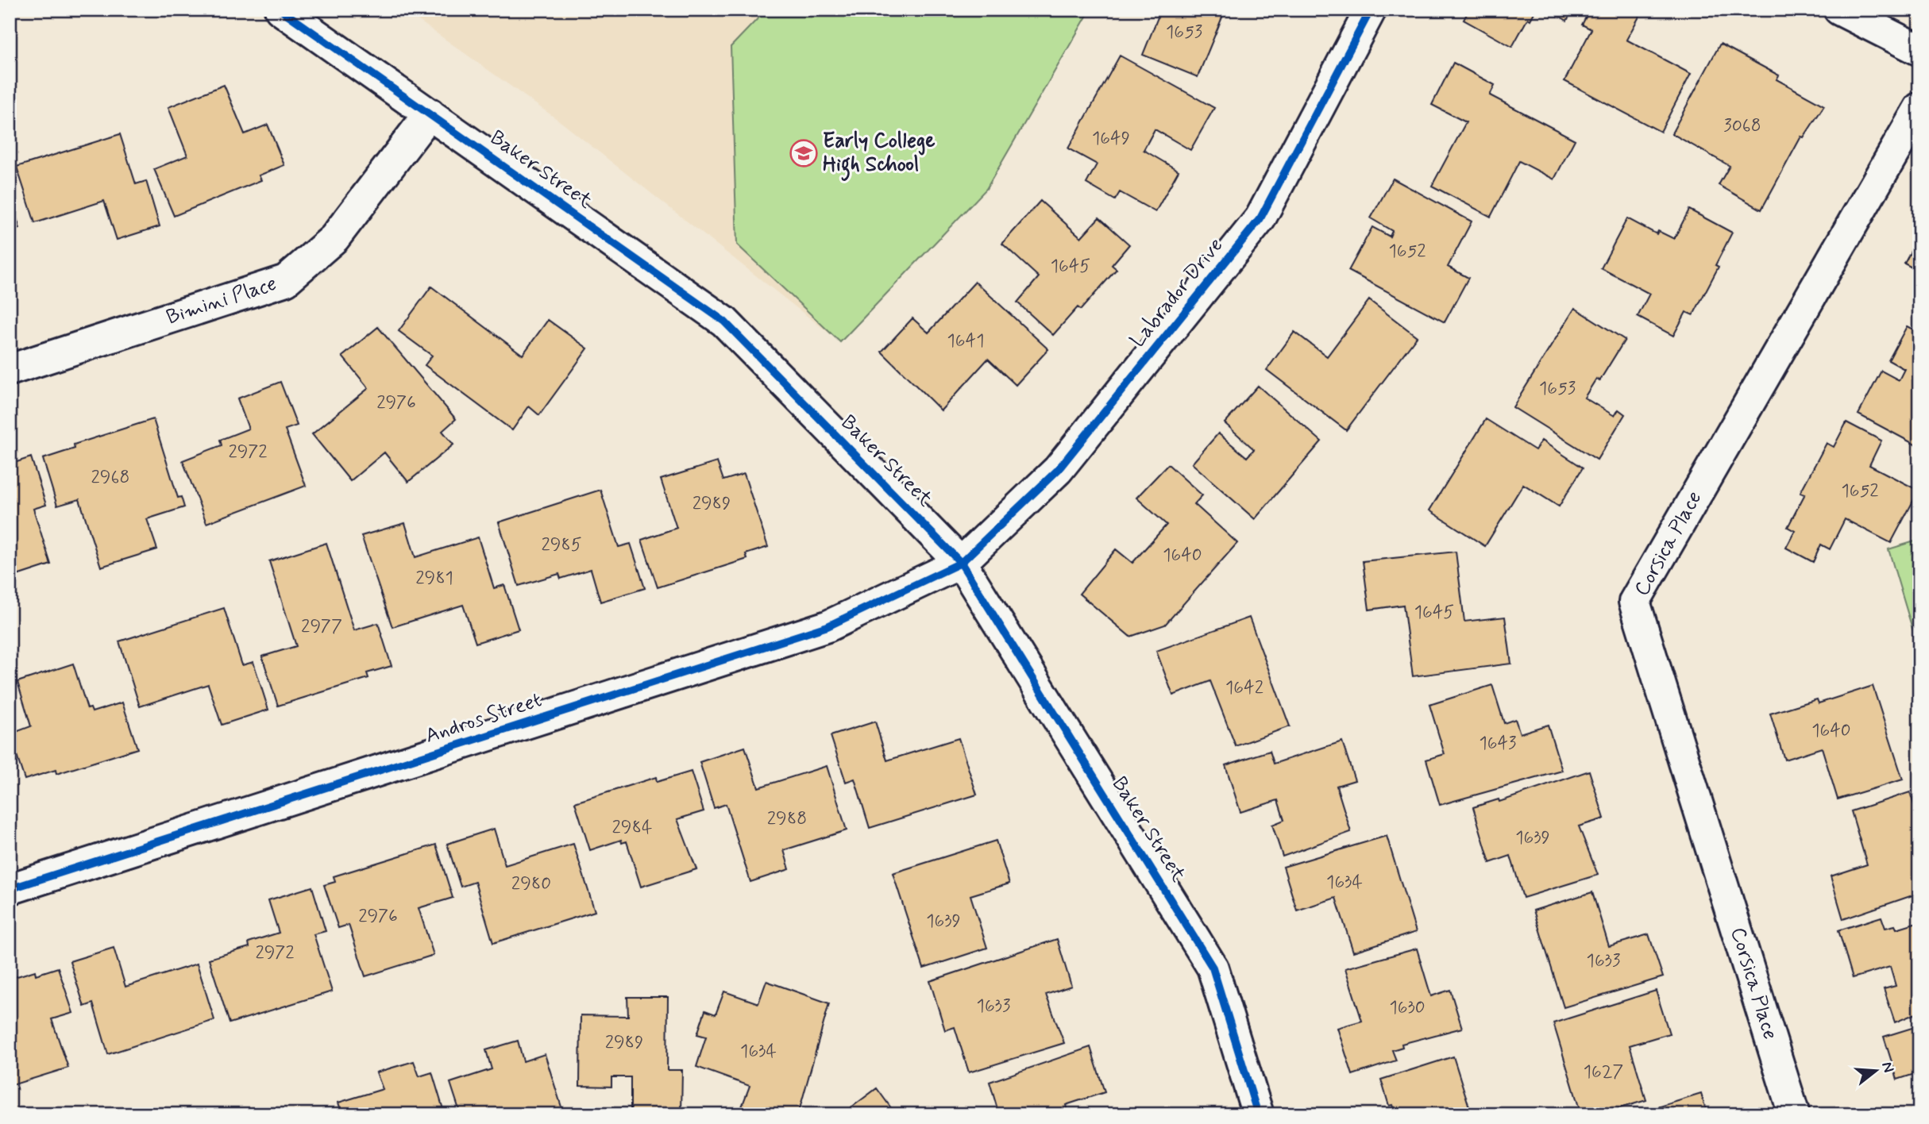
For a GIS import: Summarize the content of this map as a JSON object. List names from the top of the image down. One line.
{"streets":{"street":["Baker Street","Labrador Drive","Bimini Place","Corsica Place","Andros Street"]},"crossings":[["Baker Street","Labrador Drive"],["Baker Street","Bimini Place"],["Baker Street","Andros Street"],["Labrador Drive","Andros Street"]],"places":{"school or university":["Early College High School"]},"house_numbers":["1653","3068","1649","1652","1645","1641","1653","2976","2972","2968","1652","2989","2985","1640","2981","1645","2977","1642","1640","1643","2988","2984","1639","1634","2980","2976","1639","2972","1633","1633","1630","2989","1634","1627"],"north":"right"}
